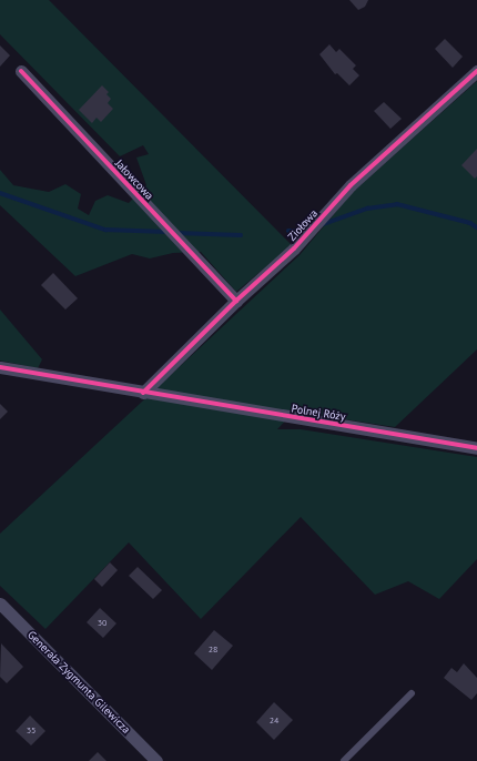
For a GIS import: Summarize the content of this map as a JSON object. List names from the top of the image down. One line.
{"streets":{"street":["Jałowcowa","Ziołowa","Polnej Róży","Generała Zygmunta Gilewicza"]},"crossings":[["Jałowcowa","Ziołowa"],["Ziołowa","Polnej Róży"]],"house_numbers":["30","28","24","35"]}
